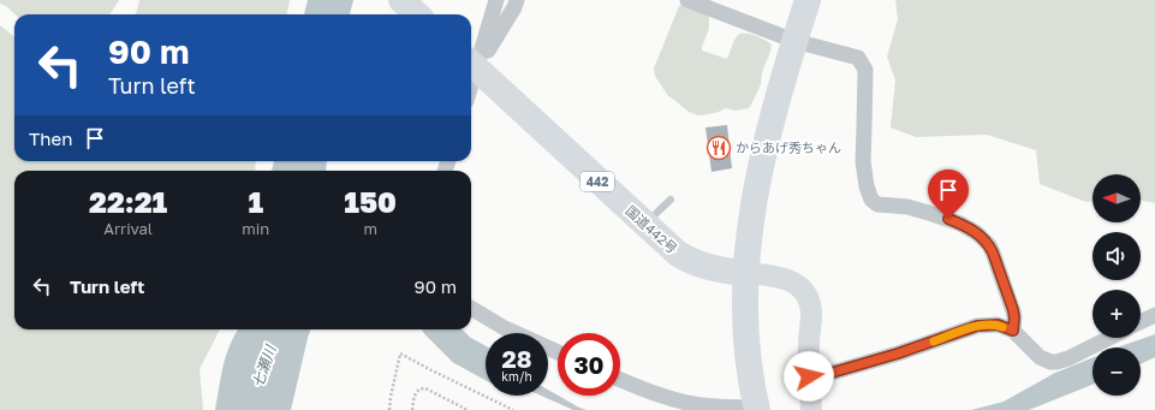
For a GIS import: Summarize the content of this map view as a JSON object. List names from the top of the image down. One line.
{"streets":{"highway":["442","国道442号"]},"water":["七瀬川"],"places":{"restaurant":["からあげ秀ちゃん"]},"north":"left","page":{"turn":["90 m","Turn left"],"then":"Then","eta":["22:21","Arrival","1","min","150","m"],"map_buttons":["+","−"],"list":[{"name":"Turn left","value":"90 m"}],"speed":"28 km/h","limit":"30"}}
